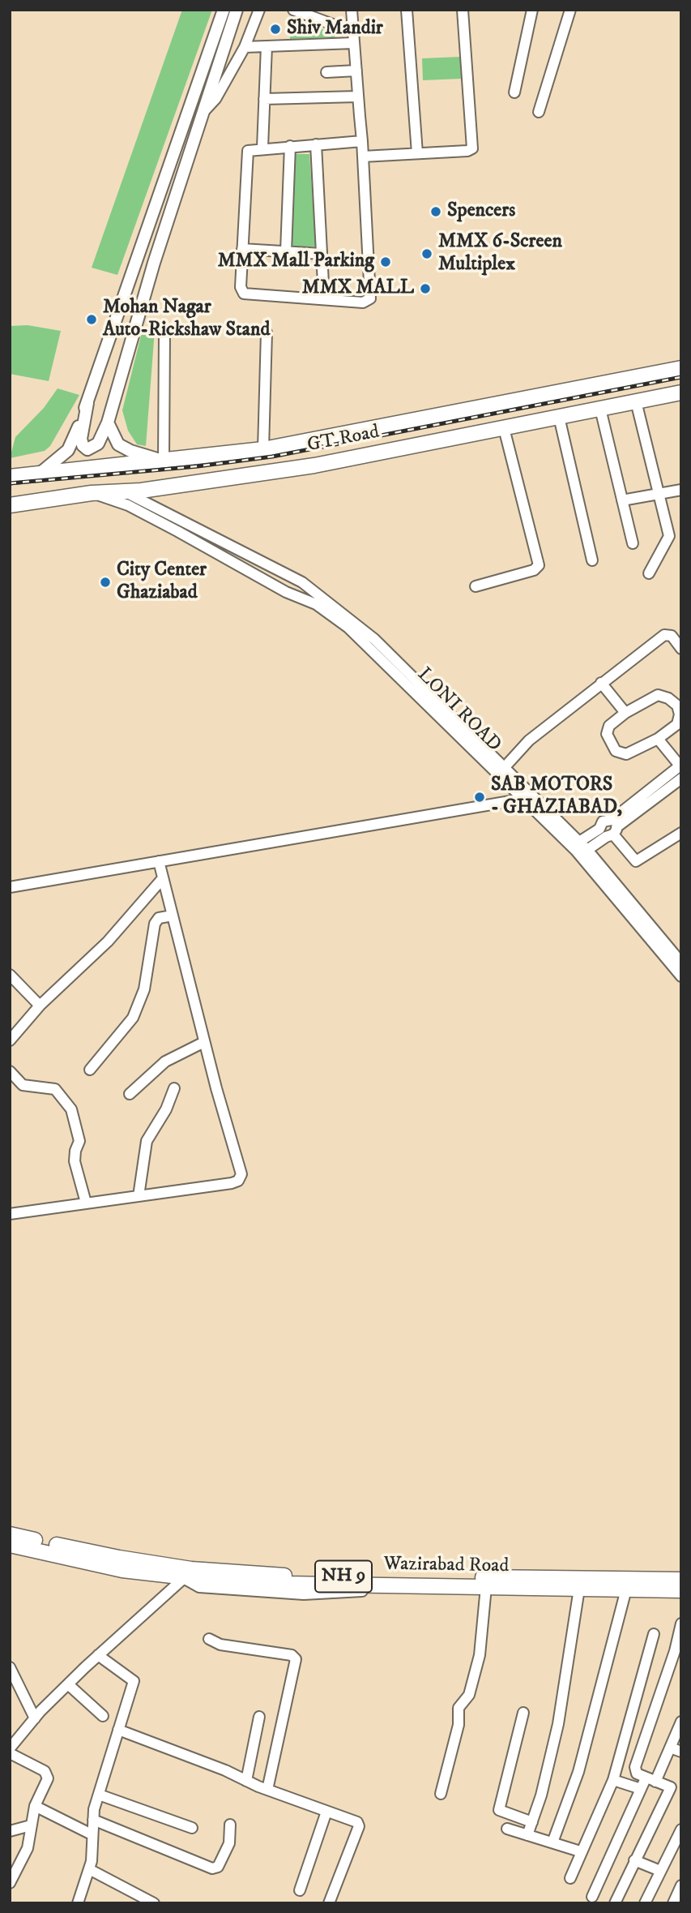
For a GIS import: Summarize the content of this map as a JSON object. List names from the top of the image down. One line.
{"streets":{"highway":["GT Road","Wazirabad Road","NH 9"],"street":["LONI ROAD"]},"places":["Shiv Mandir","Spencers","MMX 6-Screen Multiplex","MMX Mall Parking","MMX MALL","Mohan Nagar Auto-Rickshaw Stand","City Center Ghaziabad","SAB MOTORS - GHAZIABAD,"]}
